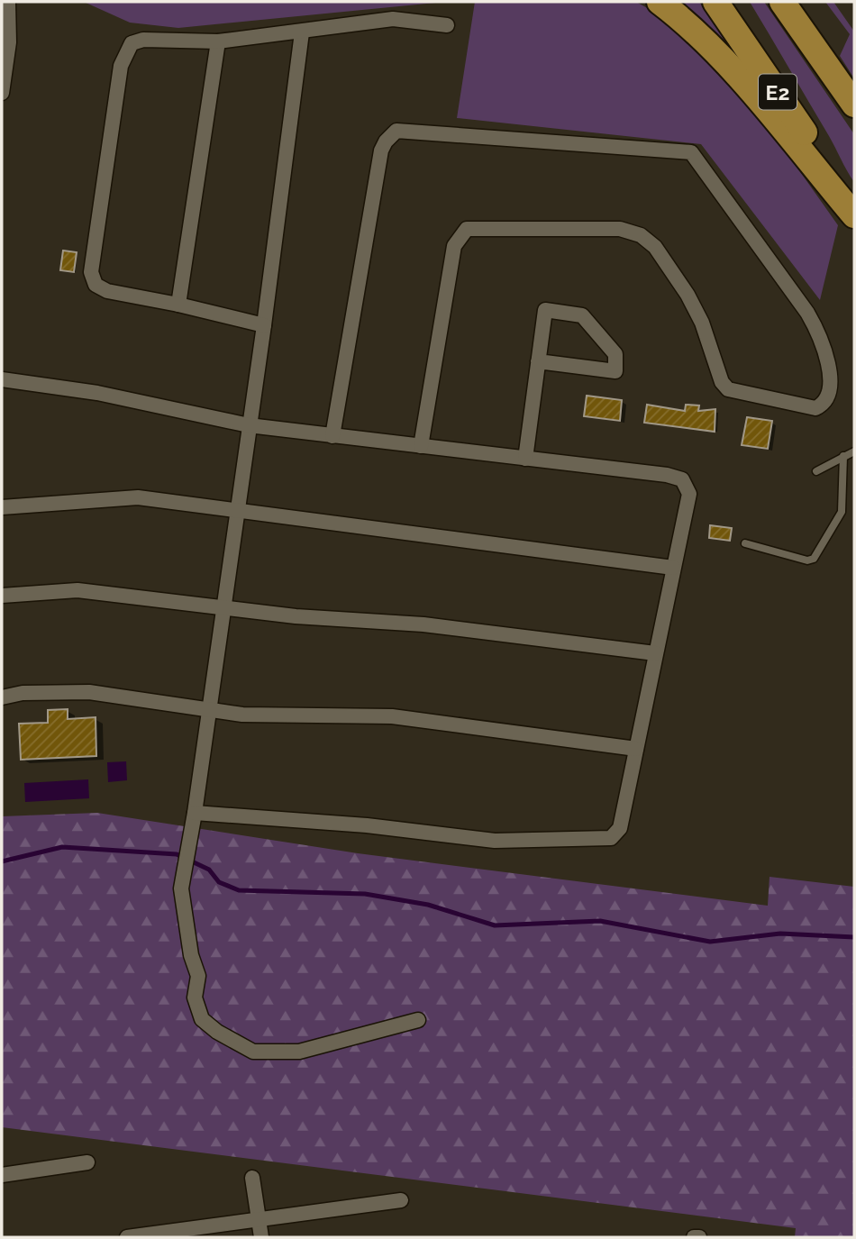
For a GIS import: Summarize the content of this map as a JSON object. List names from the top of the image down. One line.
{"streets":{"highway":["E2"]}}
